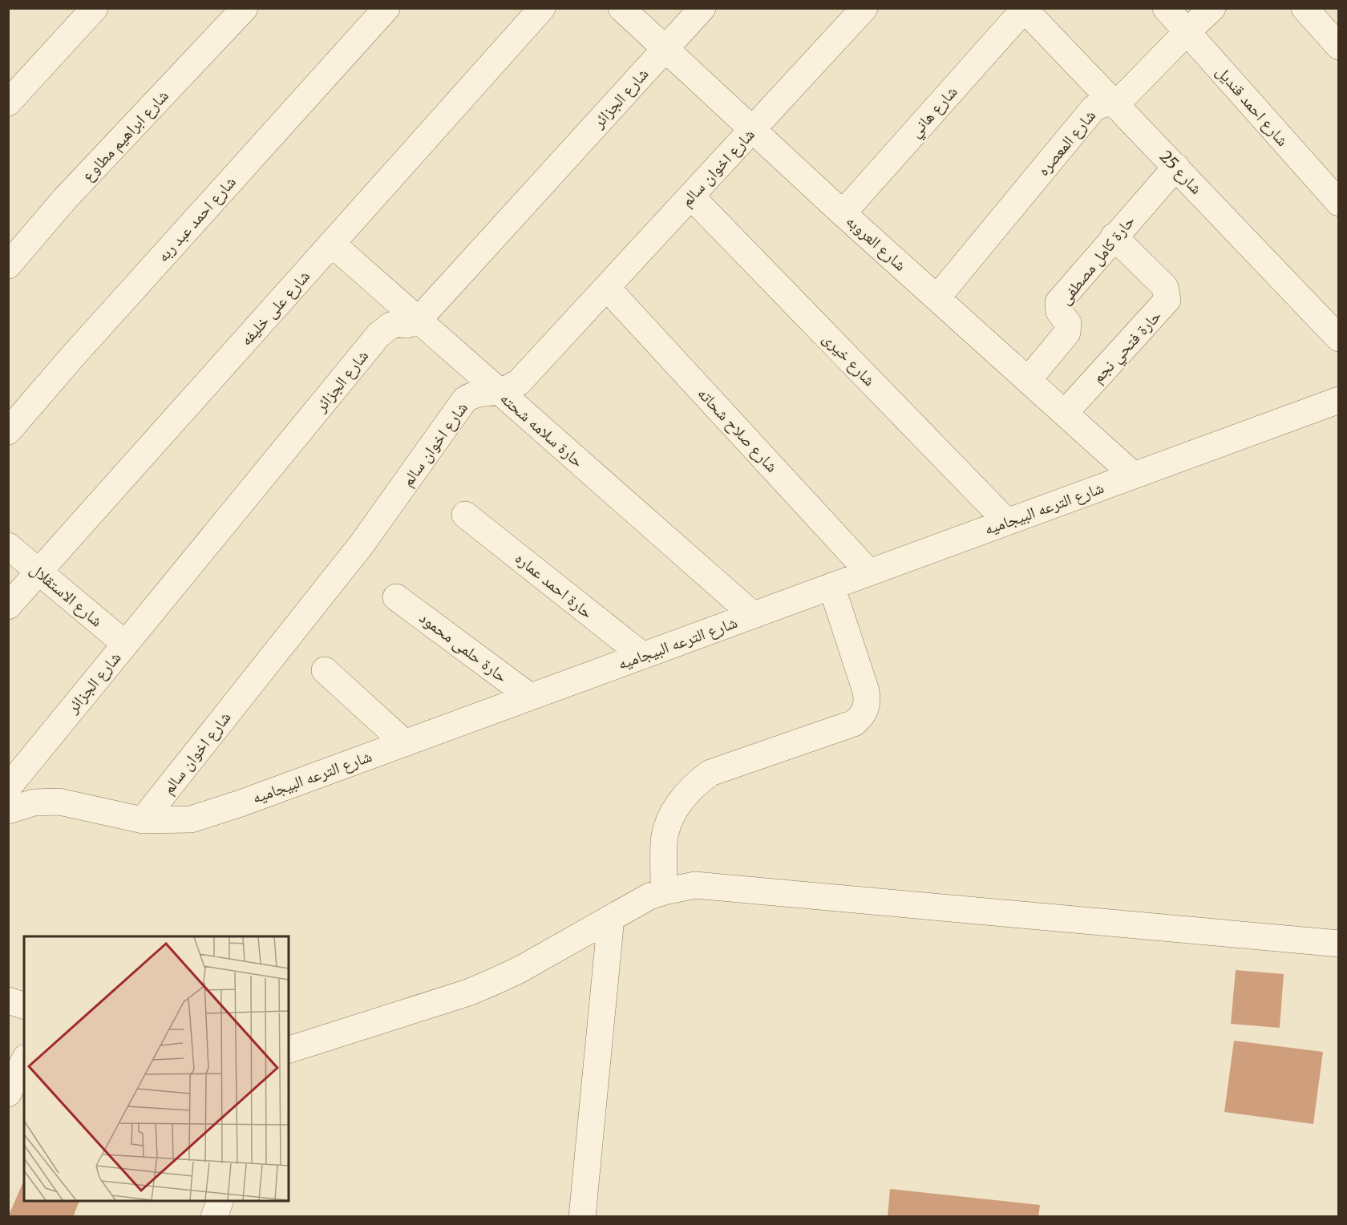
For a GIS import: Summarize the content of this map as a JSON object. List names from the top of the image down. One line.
{"streets":{"street":["شارع الجزائر","شارع احمد قنديل","شارع هاني","شارع ابراهيم مطاوع","شارع المعصره","شارع اخوان سالم","شارع 25","شارع احمد عبد ربه","شارع العروبه","حارة كامل مصطفى","شارع على خليفه","حارة فتحي نجم","شارع خيرى","حارة سلامه شحته","شارع صلاح شحاته","شارع الترعه البيجاميه","حارة احمد عماره","شارع الاستقلال","حارة حلمى محمود"]},"crossings":[["شارع الجزائر","شارع العروبه"],["شارع الجزائر","حارة سلامه شحته"],["شارع الجزائر","شارع الاستقلال"],["شارع احمد قنديل","شارع المعصره"],["شارع هاني","شارع 25"],["شارع هاني","شارع العروبه"],["شارع المعصره","شارع 25"],["شارع المعصره","شارع العروبه"],["شارع اخوان سالم","شارع العروبه"],["شارع اخوان سالم","شارع خيرى"],["شارع اخوان سالم","حارة سلامه شحته"],["شارع اخوان سالم","شارع صلاح شحاته"],["شارع اخوان سالم","شارع الترعه البيجاميه"],["شارع 25","حارة كامل مصطفى"],["شارع العروبه","حارة كامل مصطفى"],["شارع العروبه","حارة فتحي نجم"],["شارع العروبه","شارع الترعه البيجاميه"],["حارة كامل مصطفى","حارة فتحي نجم"],["شارع على خليفه","حارة سلامه شحته"],["شارع على خليفه","شارع الاستقلال"],["شارع خيرى","شارع الترعه البيجاميه"],["حارة سلامه شحته","شارع الترعه البيجاميه"],["شارع صلاح شحاته","شارع الترعه البيجاميه"],["شارع الترعه البيجاميه","حارة احمد عماره"],["شارع الترعه البيجاميه","حارة حلمى محمود"]]}
